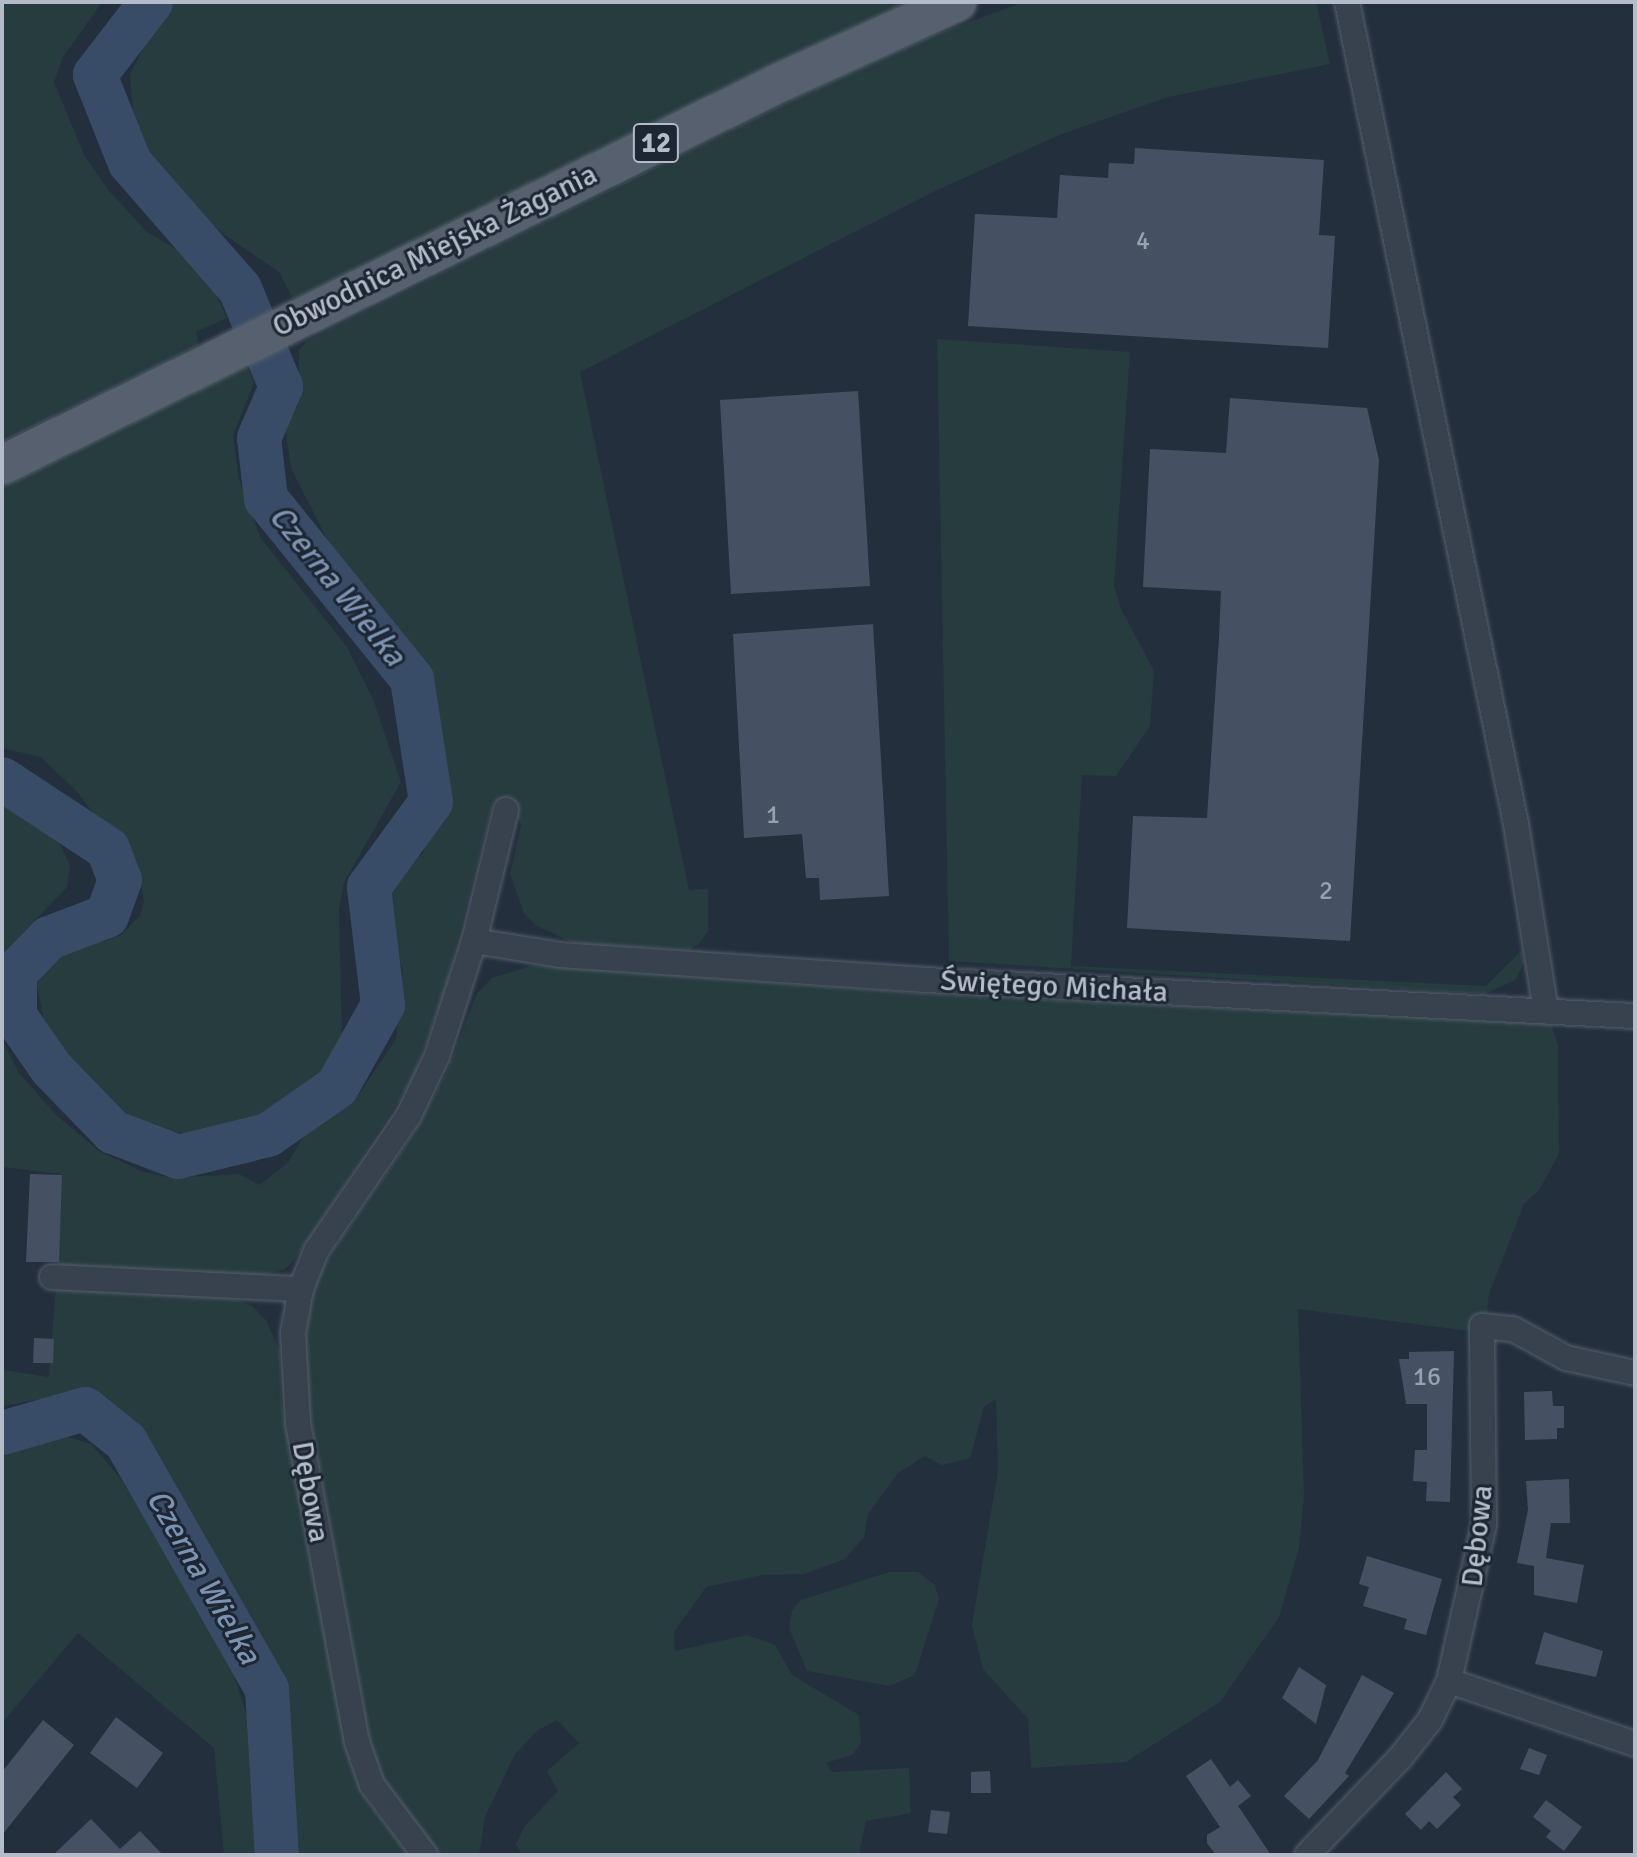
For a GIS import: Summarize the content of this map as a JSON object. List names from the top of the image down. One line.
{"streets":{"main road":["12","Obwodnica Miejska Żagania"],"street":["Świętego Michała","Dębowa"]},"crossings":[["Świętego Michała","Dębowa"]],"water":["Czerna Wielka"],"house_numbers":["4","1","2","16"]}
